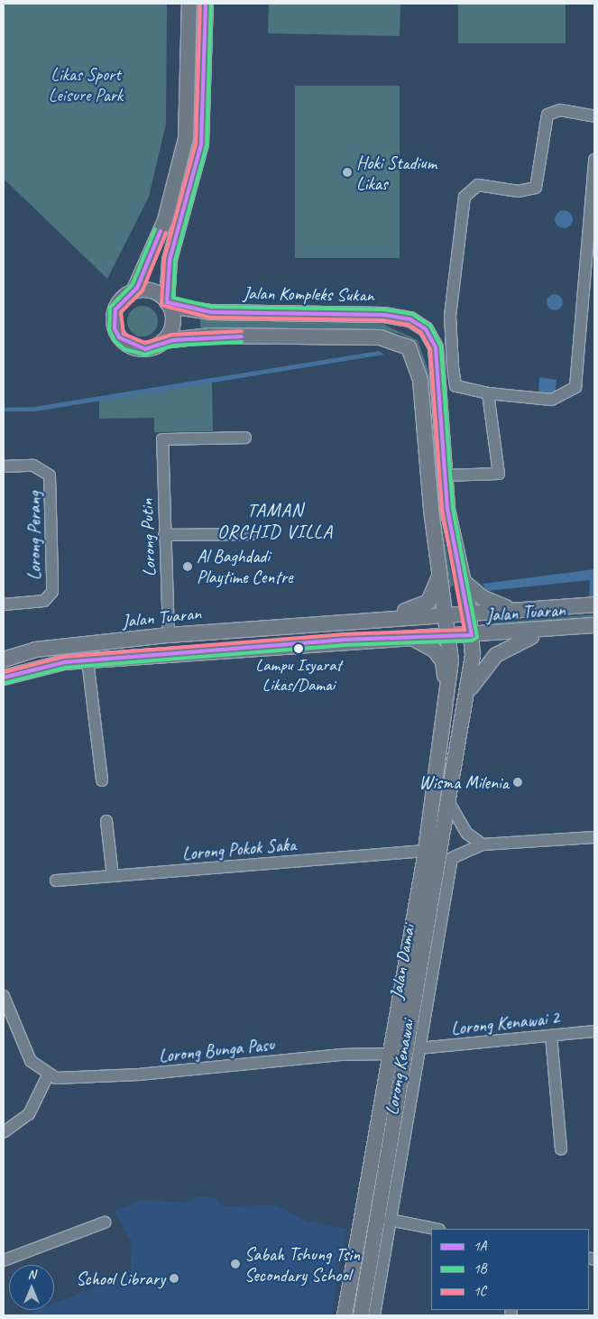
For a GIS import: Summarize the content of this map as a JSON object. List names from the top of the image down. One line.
{"streets":{"main road":["Jalan Kompleks Sukan","Jalan Tuaran","Jalan Damai"],"street":["Lorong Perang","Lorong Putin","Lorong Pokok Saka","Lorong Kenawai 2","Lorong Bunga Pasu","Lorong Kenawai"]},"crossings":[["Jalan Kompleks Sukan","Jalan Tuaran"],["Jalan Kompleks Sukan","Jalan Damai"],["Lorong Putin","Jalan Tuaran"],["Jalan Tuaran","Jalan Damai"],["Lorong Pokok Saka","Jalan Damai"],["Jalan Damai","Lorong Bunga Pasu"],["Lorong Kenawai 2","Lorong Kenawai"]],"districts":["TAMAN ORCHID VILLA"],"parks":["Likas Sport Leisure Park"],"places":["Hoki Stadium Likas","Al Baghdadi Playtime Centre","Lampu Isyarat Likas/Damai","Wisma Milenia","Sabah Tshung Tsin Secondary School","School Library"],"lines":["transit line 1A","transit line 1B","transit line 1C"],"legend":["1A","1B","1C"],"north":"top"}
